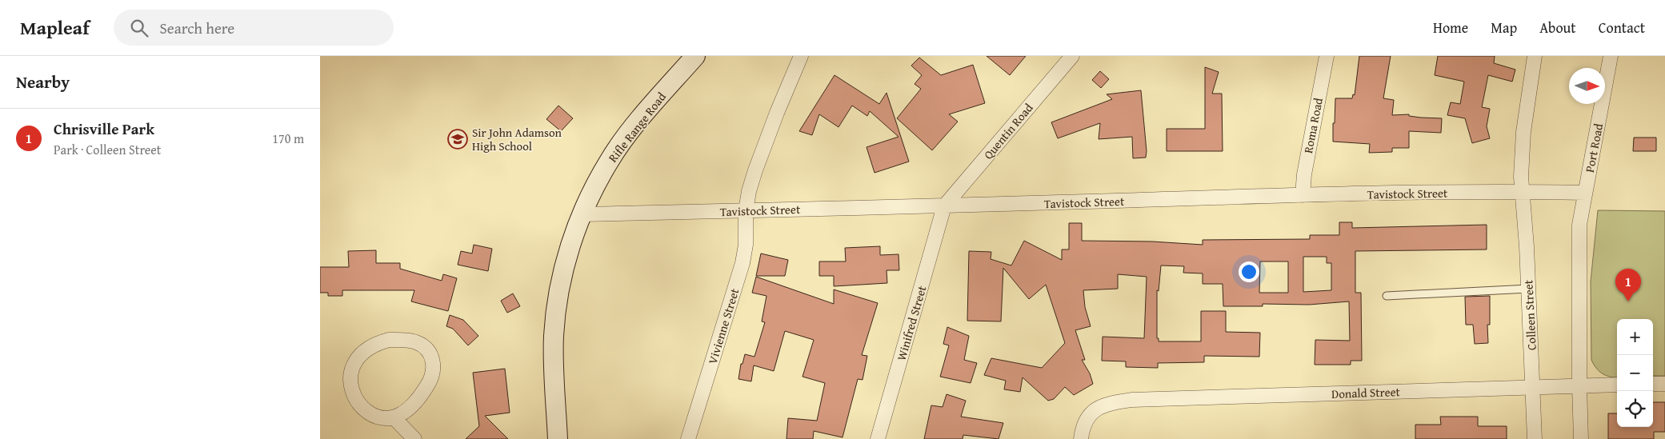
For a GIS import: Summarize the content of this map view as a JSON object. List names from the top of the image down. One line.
{"streets":{"main road":["Rifle Range Road"],"street":["Roma Road","Quentin Road","Port Road","Tavistock Street","Colleen Street","Winifred Street","Vivienne Street","Donald Street"]},"crossings":[["Roma Road","Tavistock Street"],["Rifle Range Road","Tavistock Street"],["Quentin Road","Tavistock Street"],["Quentin Road","Winifred Street"],["Port Road","Tavistock Street"],["Tavistock Street","Colleen Street"],["Tavistock Street","Winifred Street"],["Tavistock Street","Vivienne Street"],["Colleen Street","Donald Street"]],"places":{"school or university":["Sir John Adamson High School"]},"north":"right","page":{"header":"Mapleaf","search":"Search here","nav":["Home","Map","About","Contact"],"heading":"Nearby","list":[{"mark":"1","name":"Chrisville Park","note":"Park · Colleen Street","value":"170 m"}],"pins":"1","map_buttons":["+","−"]}}
